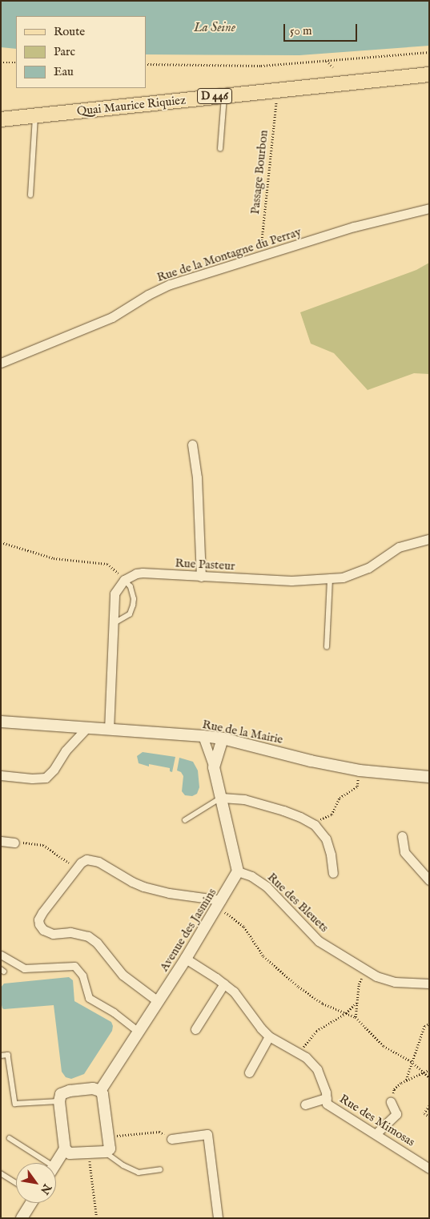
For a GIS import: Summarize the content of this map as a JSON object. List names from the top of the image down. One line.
{"streets":{"main road":["D 446","Quai Maurice Riquiez"],"street":["Rue de la Montagne du Perray","Rue Pasteur","Rue de la Mairie","Rue des Bleuets","Avenue des Jasmins","Rue des Mimosas"],"path":["Passage Bourbon"]},"crossings":[["Quai Maurice Riquiez","Passage Bourbon"],["Passage Bourbon","Rue de la Montagne du Perray"],["Rue des Bleuets","Avenue des Jasmins"],["Avenue des Jasmins","Rue des Mimosas"]],"water":["La Seine"],"legend":["Route","Parc","Eau"],"scale_bar":"50 m","north":"bottom right"}
